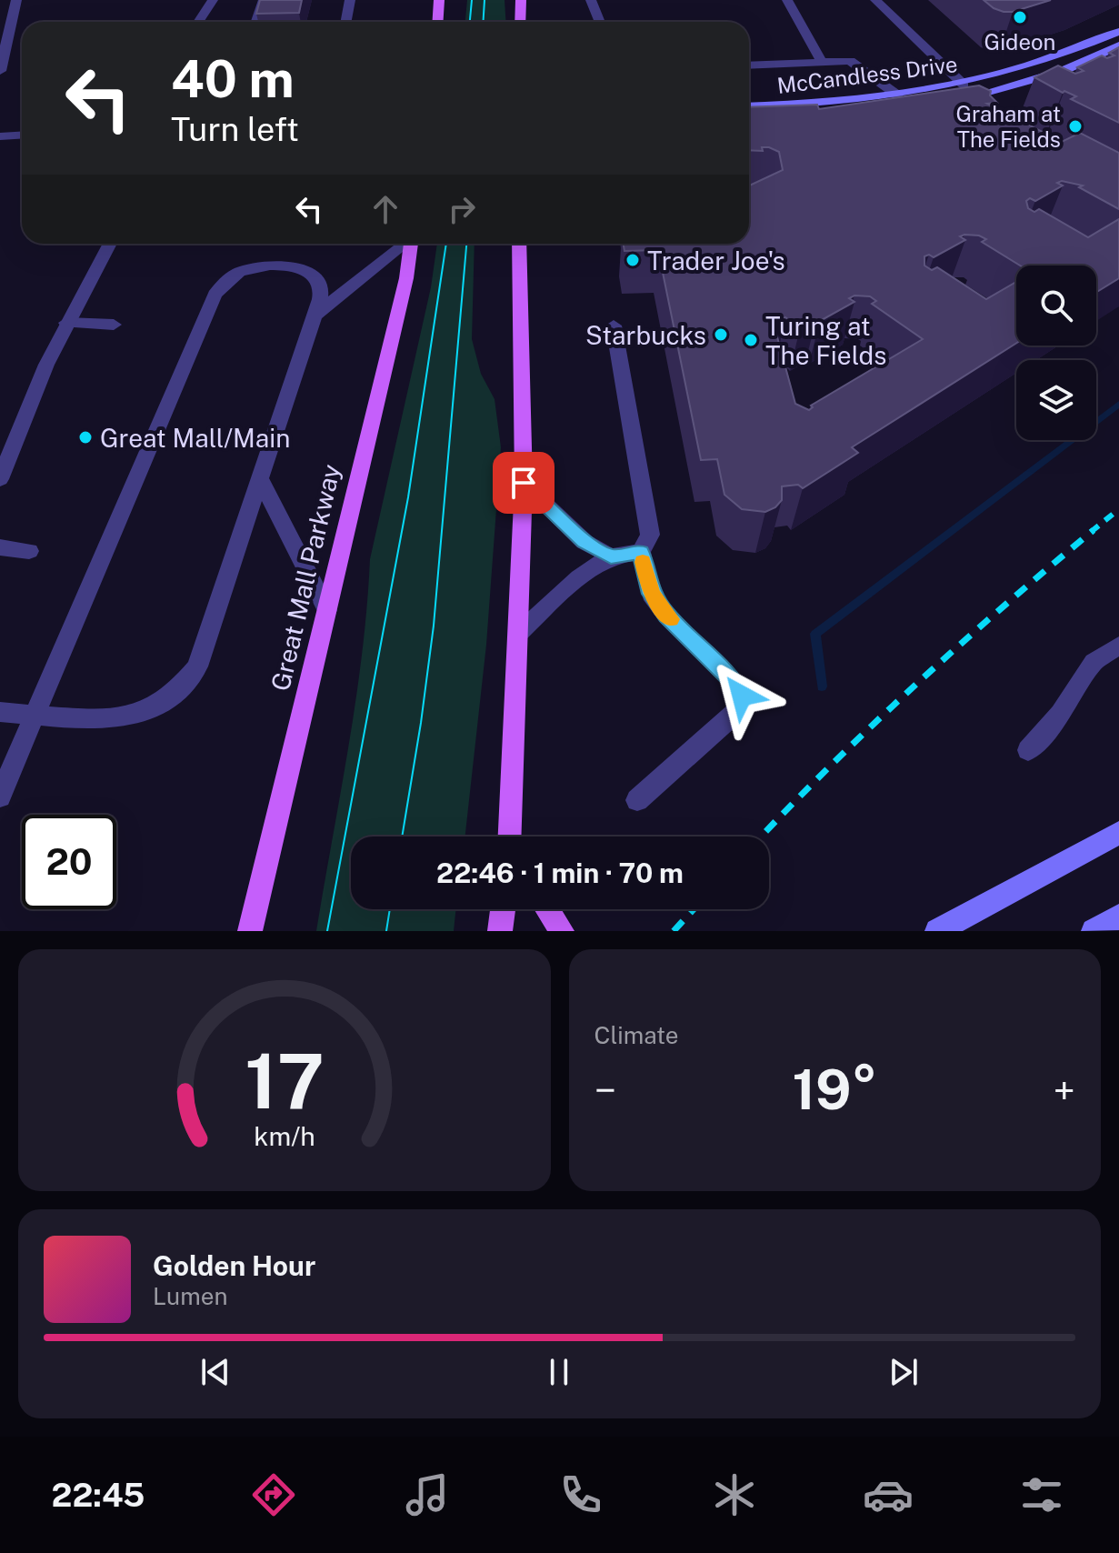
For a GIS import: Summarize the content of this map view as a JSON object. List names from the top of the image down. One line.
{"streets":{"main road":["McCandless Drive","Great Mall Parkway"]},"places":["Gideon","Graham at The Fields","Trader Joe's","Starbucks","Turing at The Fields","Great Mall/Main"],"page":{"turn":["40 m","Turn left"],"limit":"20","trip":"22:46 · 1 min · 70 m","tile":"Climate","heat":["−","19°","+"],"song":["Golden Hour","Lumen"],"tabs":"22:45","gauge":["17","km/h"]}}
